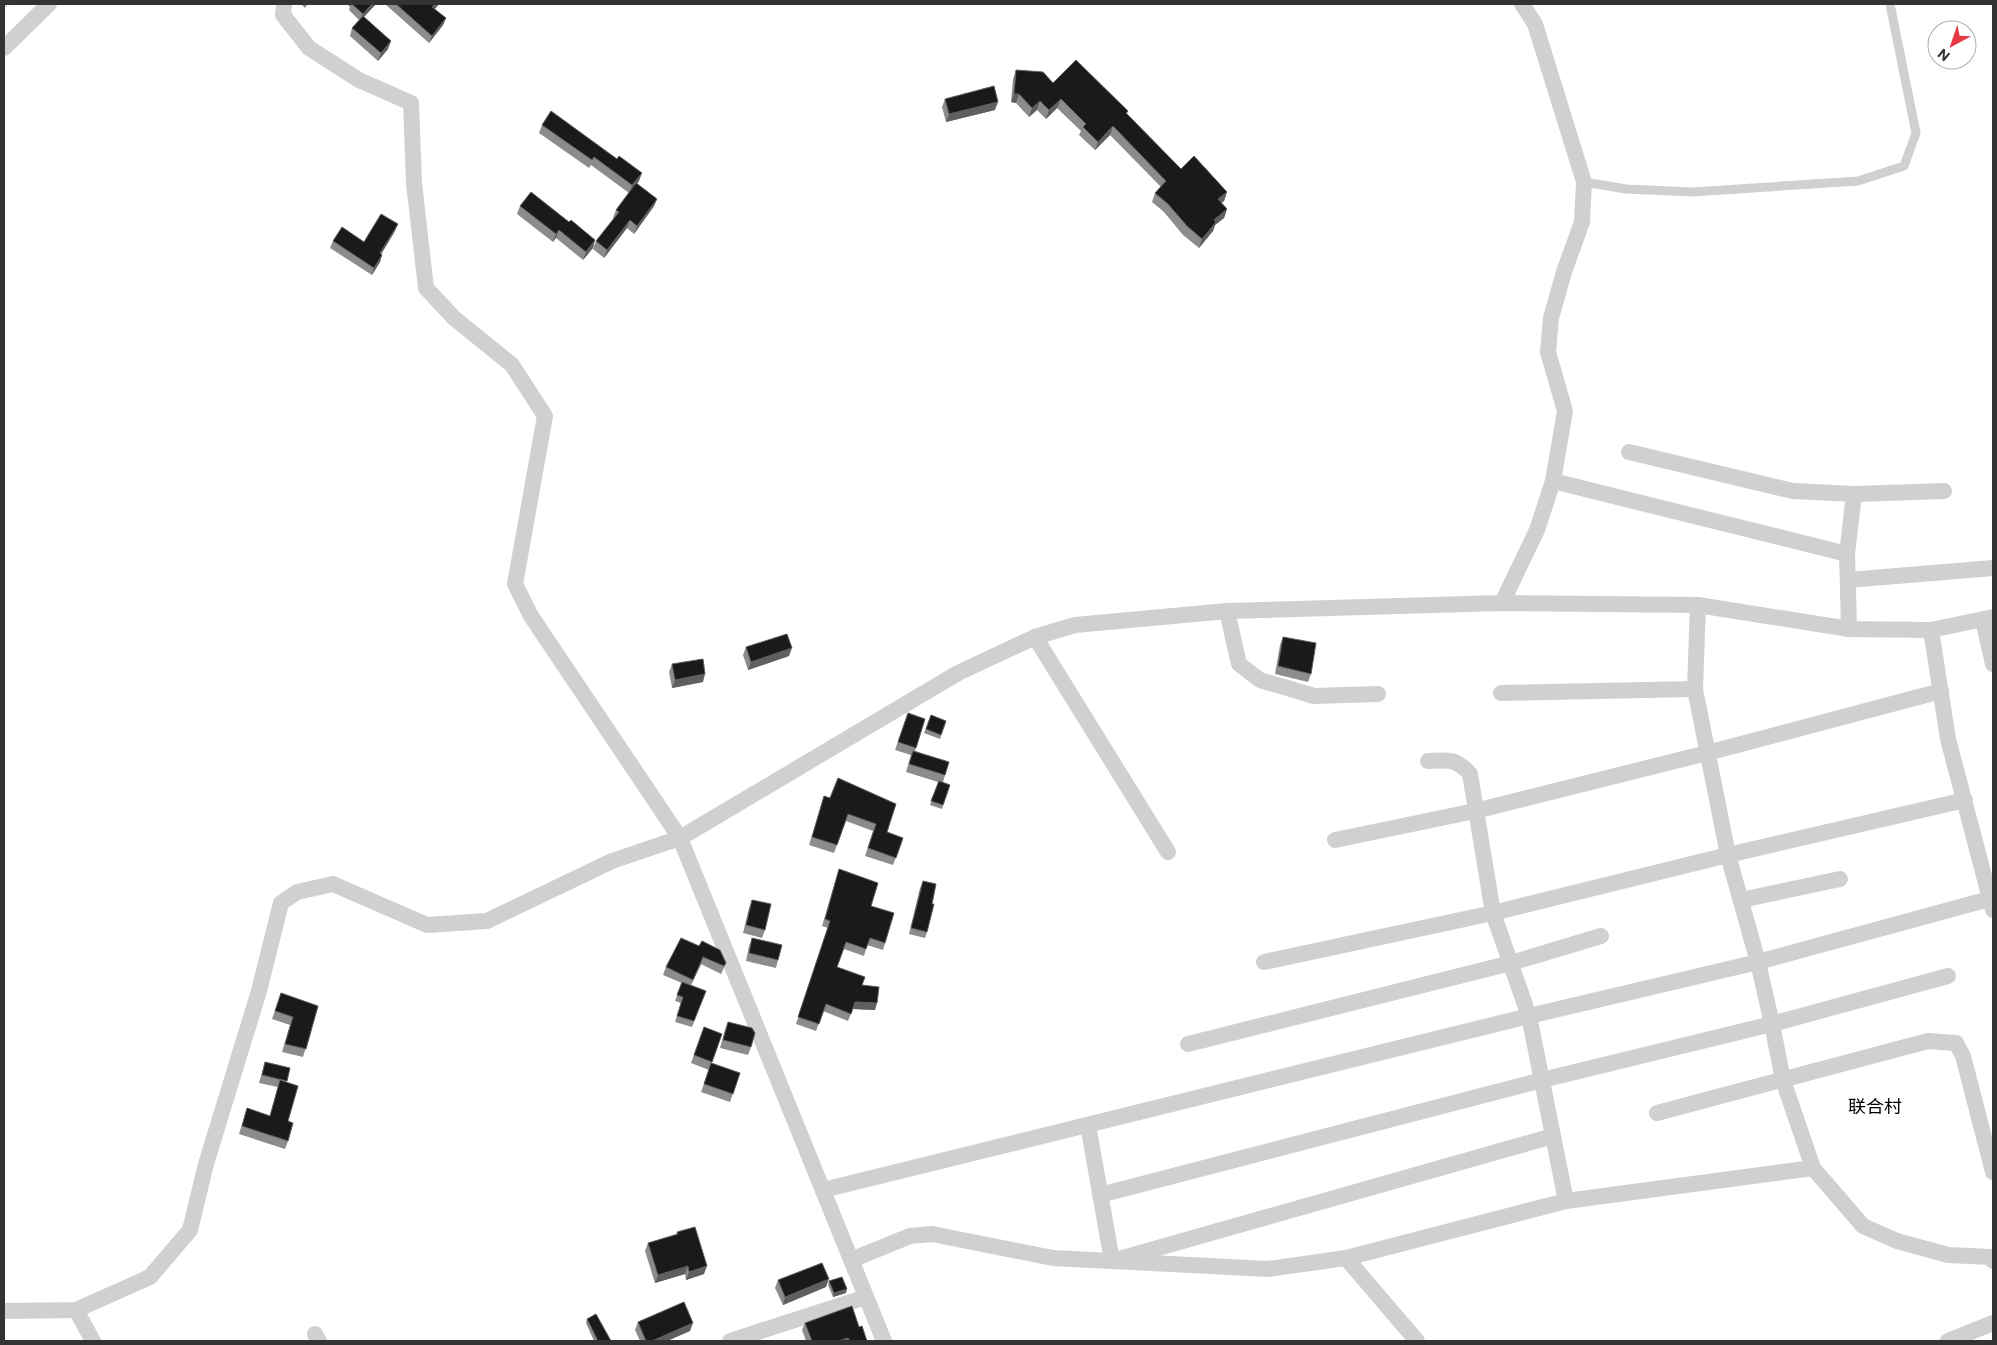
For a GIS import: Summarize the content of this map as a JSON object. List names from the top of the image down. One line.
{"districts":["联合村"],"north":"bottom left"}
